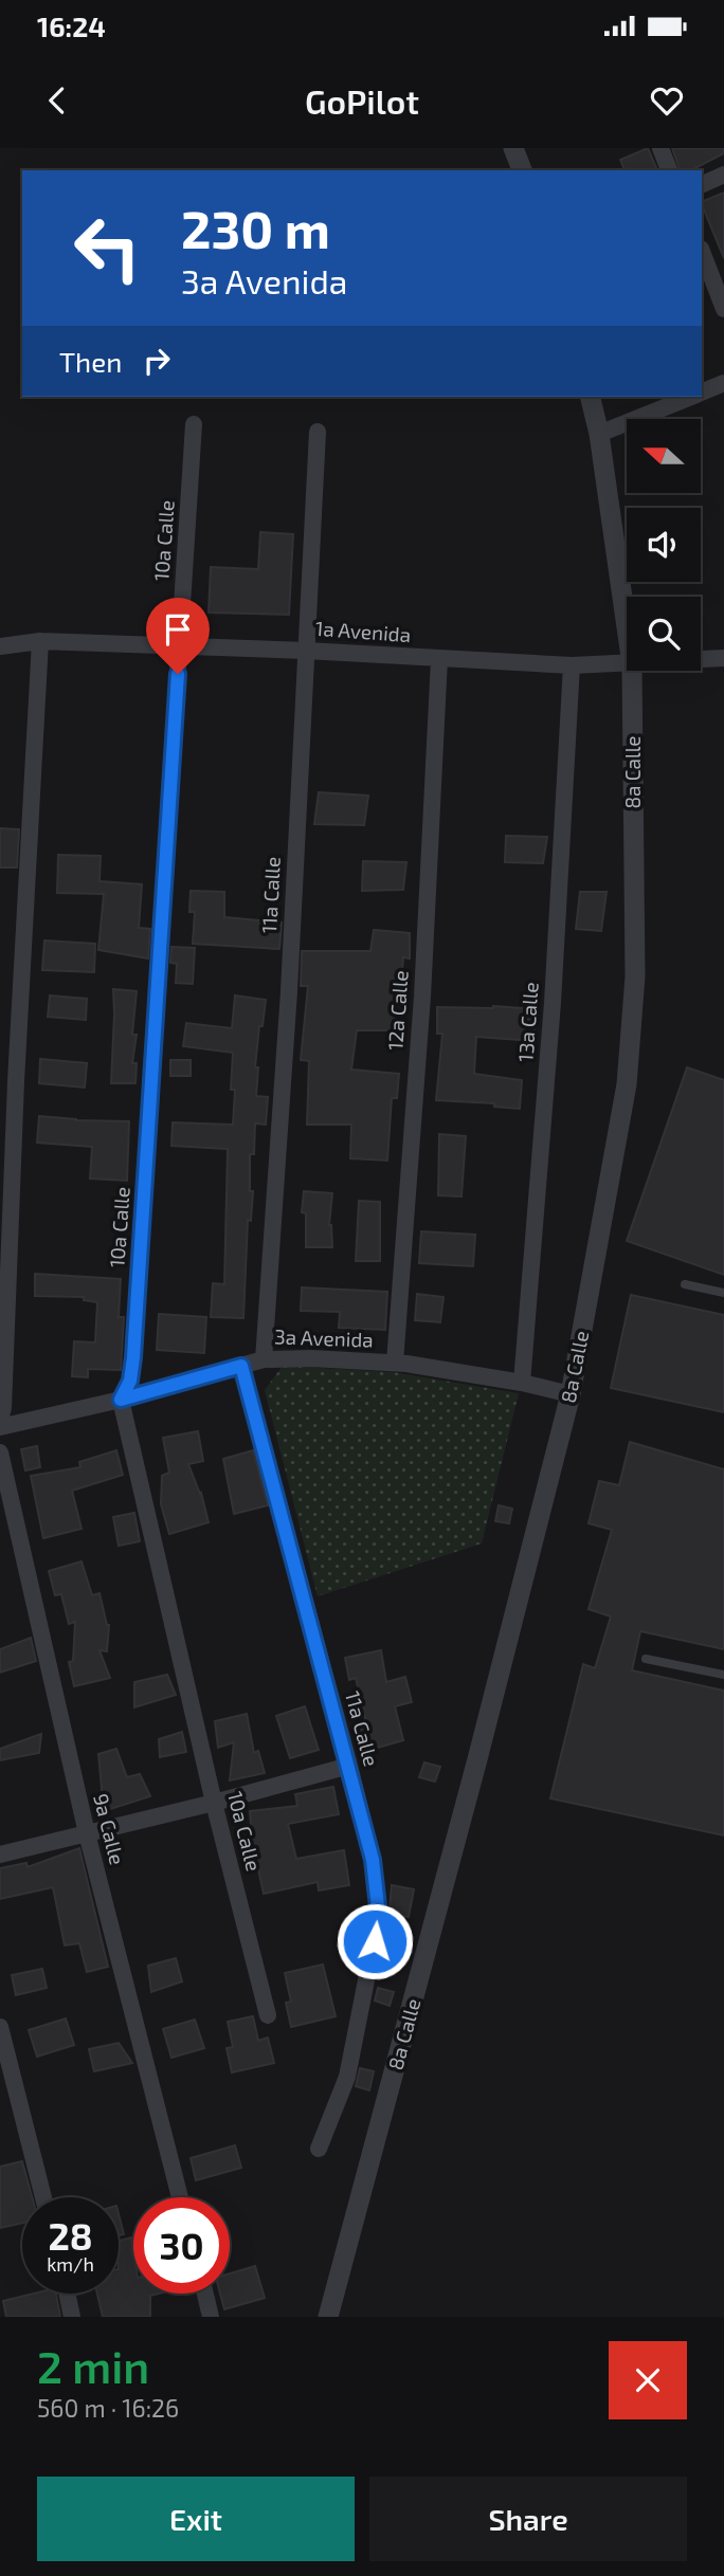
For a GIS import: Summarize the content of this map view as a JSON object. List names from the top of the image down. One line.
{"streets":{"street":["10a Calle","1a Avenida","8a Calle","11a Calle","12a Calle","13a Calle","3a Avenida","9a Calle"]},"crossings":[["10a Calle","1a Avenida"],["10a Calle","3a Avenida"],["1a Avenida","11a Calle"],["1a Avenida","12a Calle"],["1a Avenida","13a Calle"],["8a Calle","3a Avenida"],["11a Calle","3a Avenida"],["12a Calle","3a Avenida"],["13a Calle","3a Avenida"]],"north":"left","page":{"status":"16:24","header":"GoPilot","turn":["230 m","3a Avenida"],"then":"Then","speed":"28 km/h","limit":"30","heading":["2 min","560 m · 16:26"],"buttons":["Exit","Share"]}}
